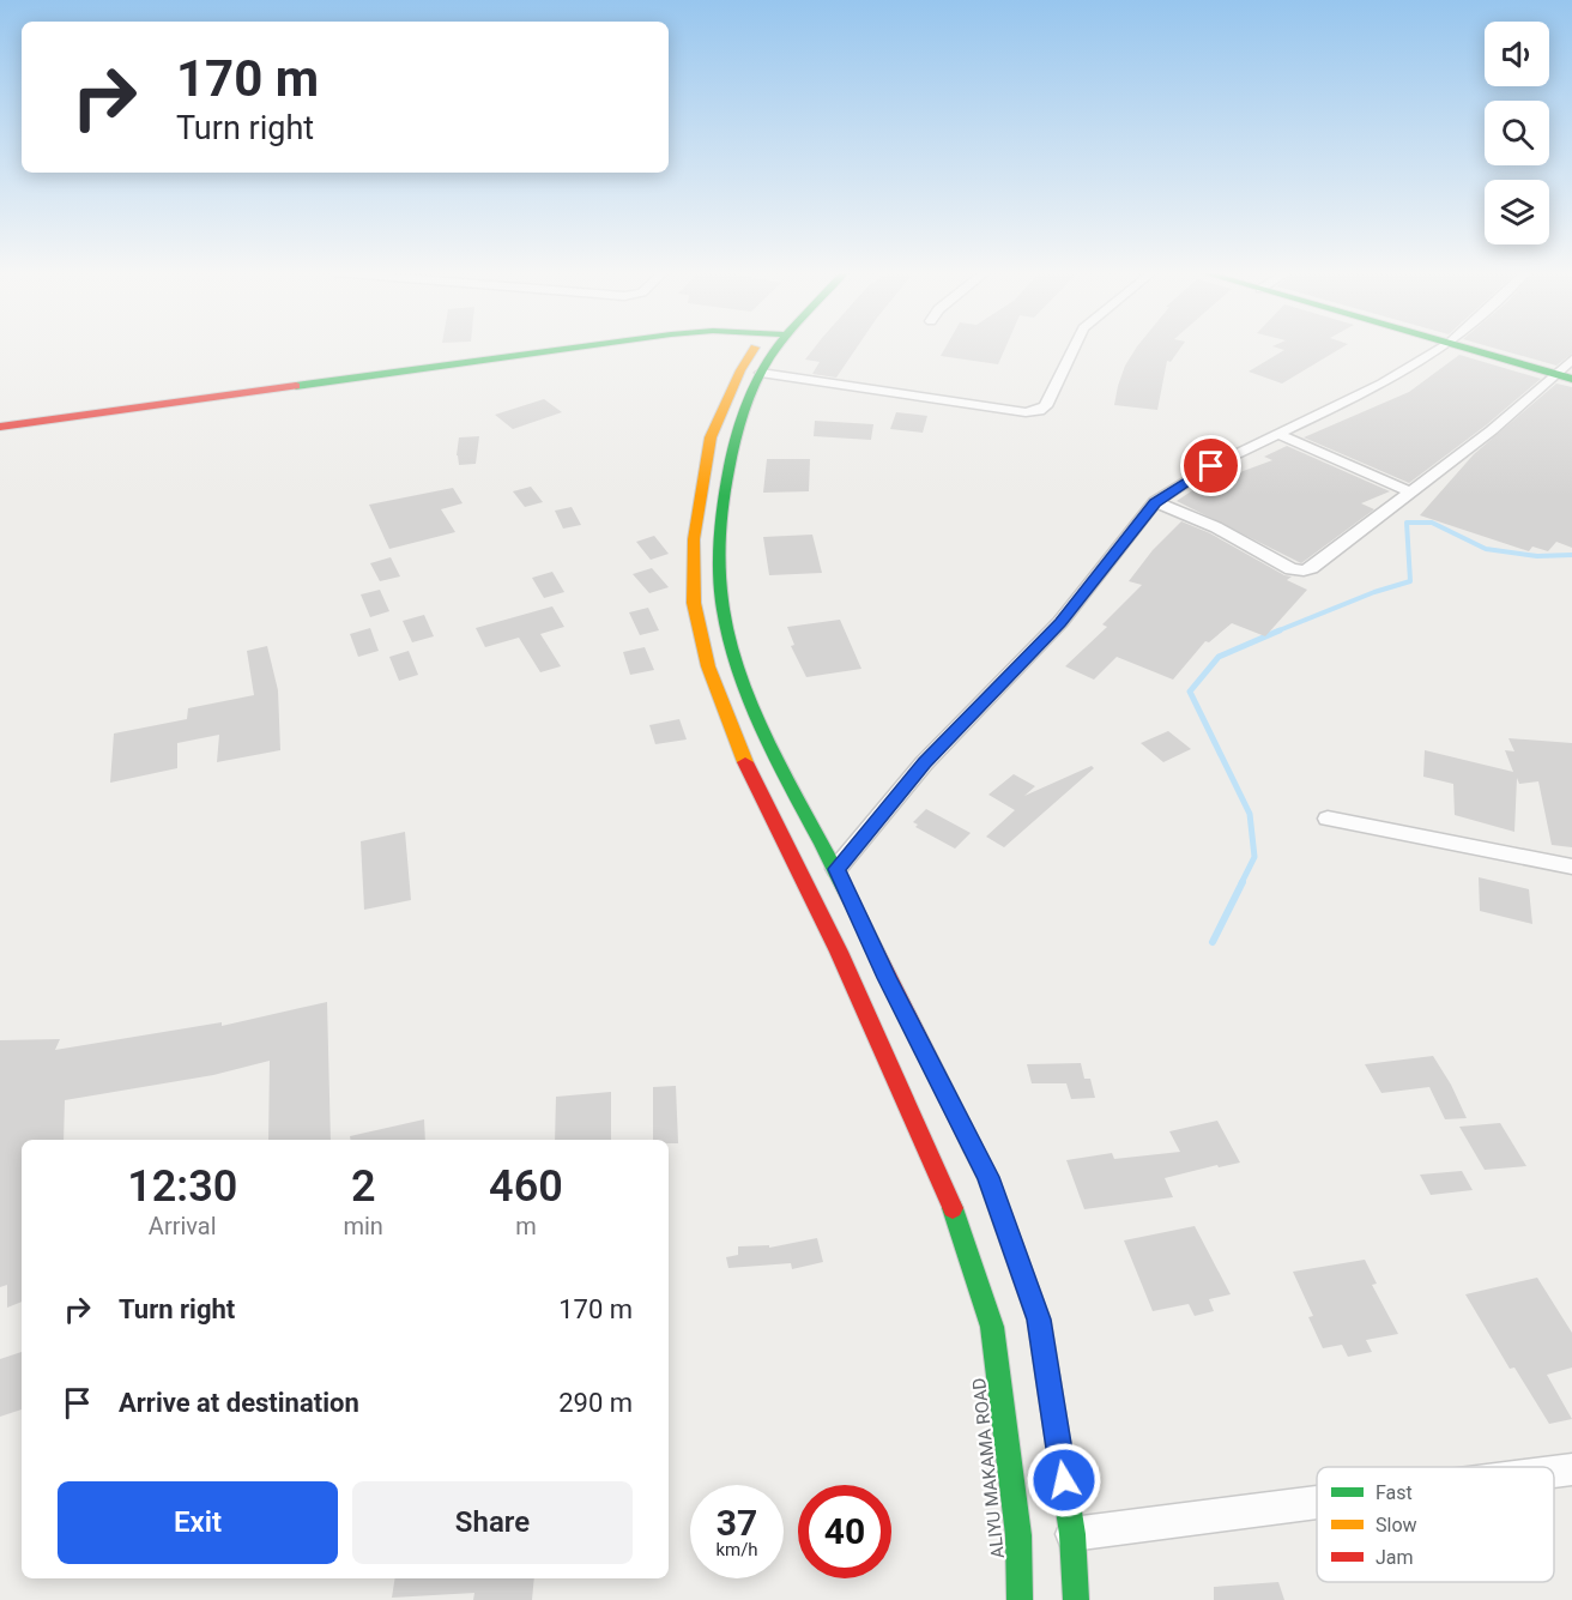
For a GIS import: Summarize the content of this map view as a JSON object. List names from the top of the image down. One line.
{"streets":{"street":["ALIYU MAKAMA ROAD"]},"legend":["Fast","Slow","Jam"],"page":{"turn":["170 m","Turn right"],"eta":["12:30","Arrival","2","min","460","m"],"list":[{"name":"Turn right","value":"170 m"},{"name":"Arrive at destination","value":"290 m"}],"buttons":["Exit","Share"],"speed":"37 km/h","limit":"40"}}
